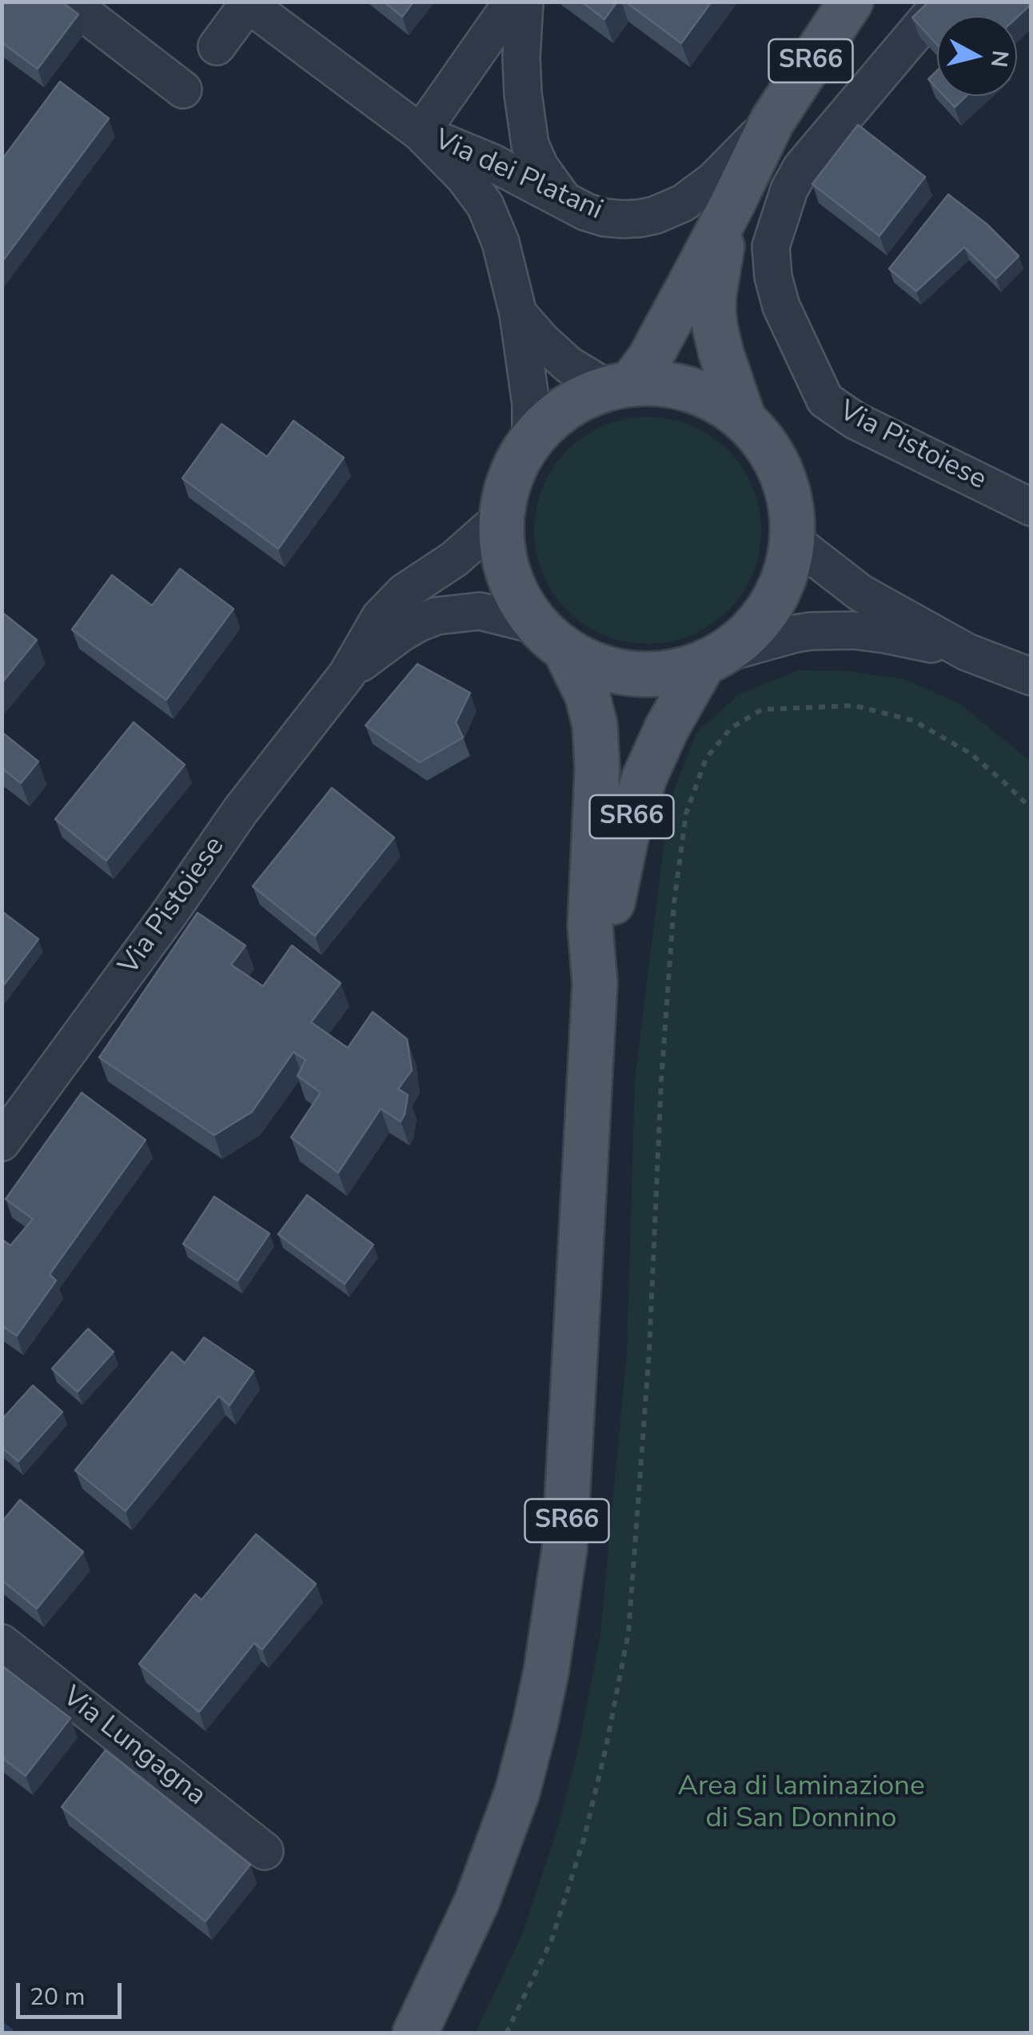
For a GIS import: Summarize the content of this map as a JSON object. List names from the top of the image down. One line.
{"streets":{"main road":["SR66","Via Pistoiese"],"street":["Via dei Platani","Via Lungagna"]},"crossings":[["SR66","Via Pistoiese"],["Via dei Platani","Via Pistoiese"]],"parks":["Area di laminazione di San Donnino"],"scale_bar":"20 m","north":"right"}
